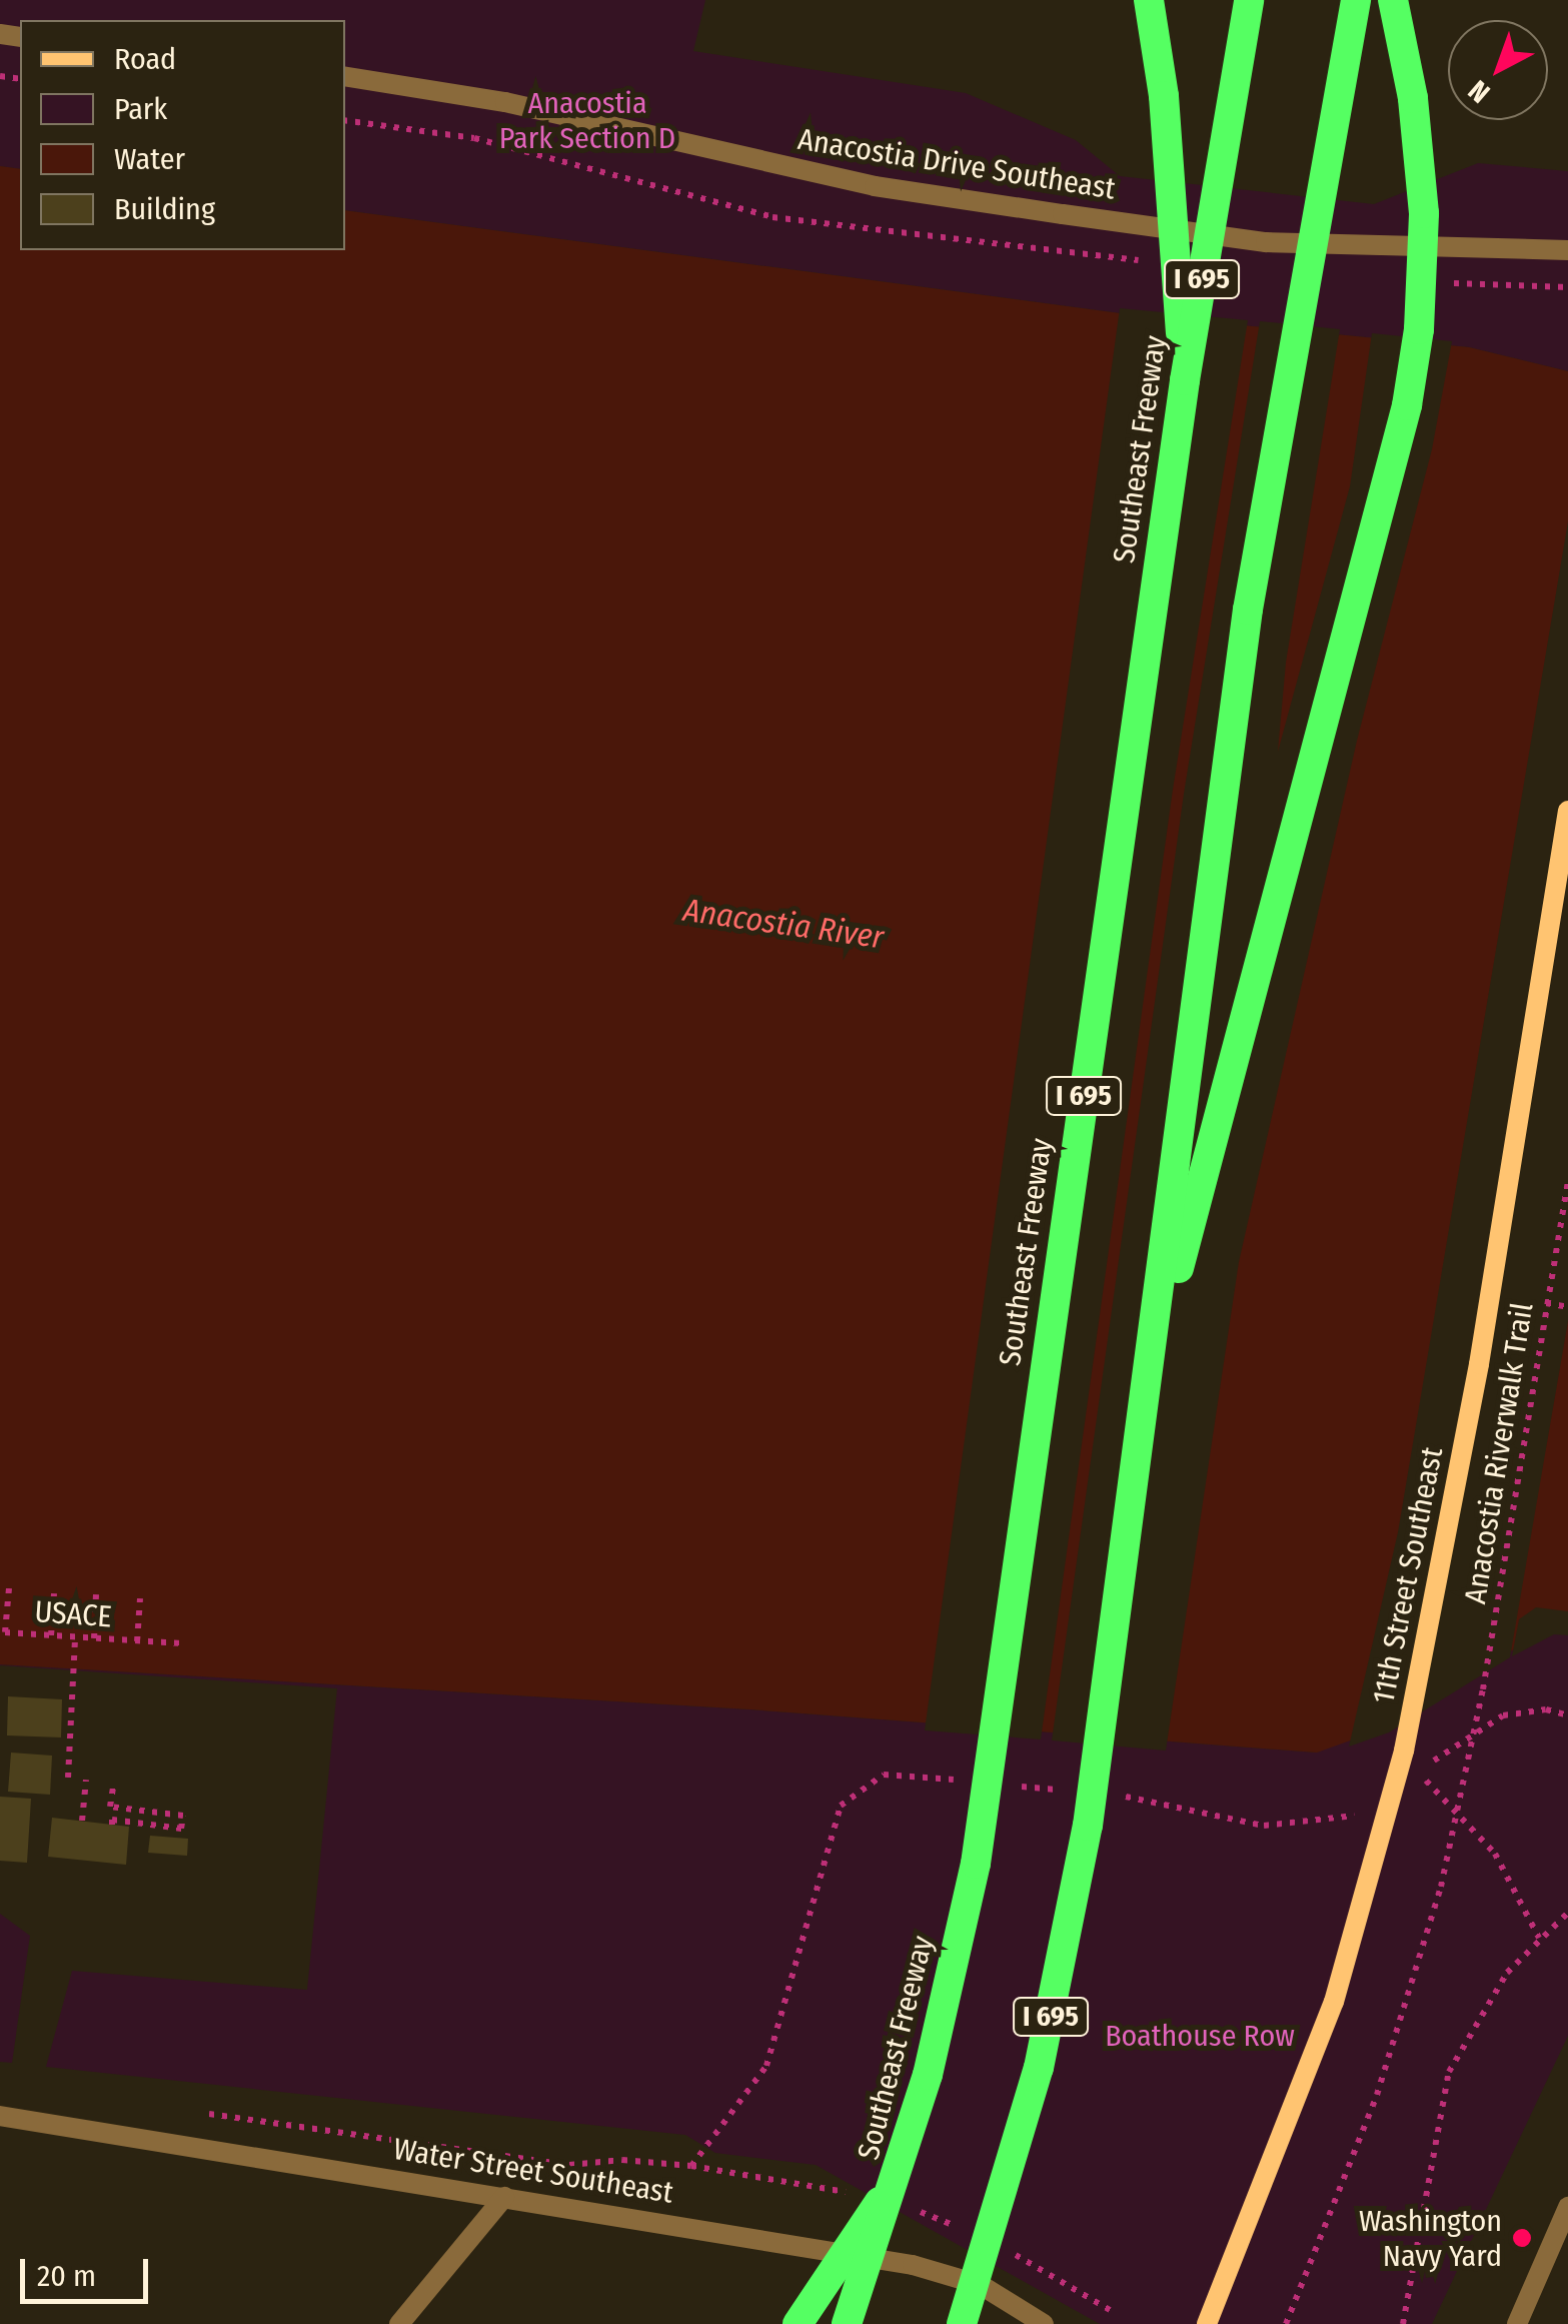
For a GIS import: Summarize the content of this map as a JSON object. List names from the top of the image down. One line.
{"streets":{"highway":["I 695","Southeast Freeway"],"main road":["11th Street Southeast"],"street":["Anacostia Drive Southeast","Water Street Southeast"],"path":["Anacostia Riverwalk Trail","USACE"]},"water":["Anacostia River"],"parks":["Anacostia Park Section D","Boathouse Row"],"places":["Washington Navy Yard"],"legend":["Road","Park","Water","Building"],"scale_bar":"20 m","north":"bottom left"}
